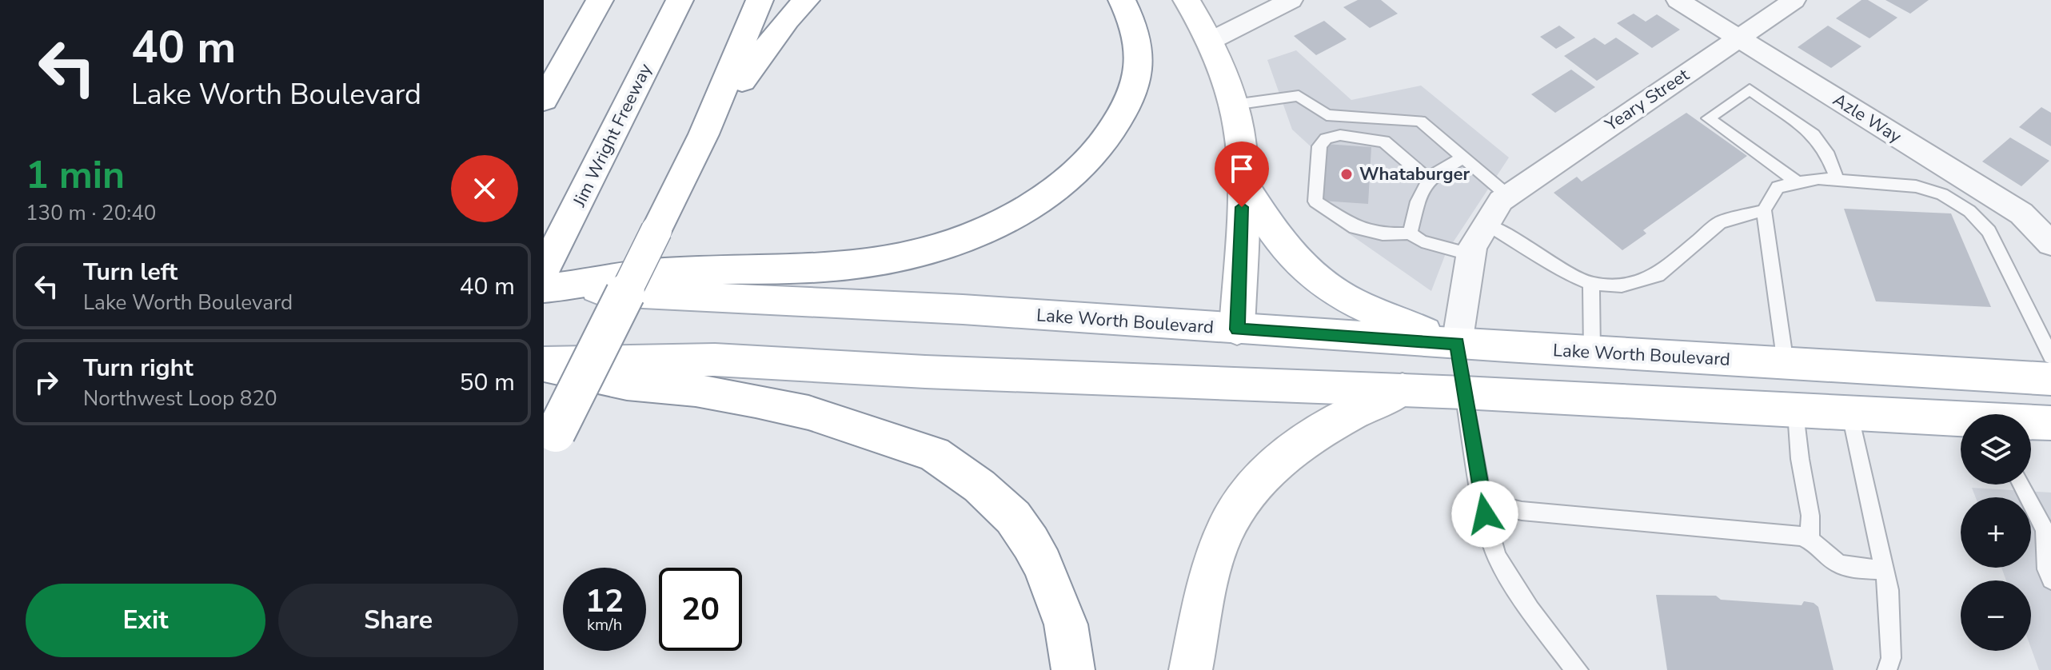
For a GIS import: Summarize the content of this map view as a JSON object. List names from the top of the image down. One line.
{"streets":{"main road":["Jim Wright Freeway","Lake Worth Boulevard"],"street":["Yeary Street","Azle Way"]},"crossings":[["Yeary Street","Azle Way"]],"places":["Whataburger"],"page":{"turn":["40 m","Lake Worth Boulevard"],"heading":["1 min","130 m · 20:40"],"list":[{"name":"Turn left","note":"Lake Worth Boulevard","value":"40 m"},{"name":"Turn right","note":"Northwest Loop 820","value":"50 m"}],"map_buttons":["+","−"],"speed":"12 km/h","limit":"20","buttons":["Exit","Share"]}}
